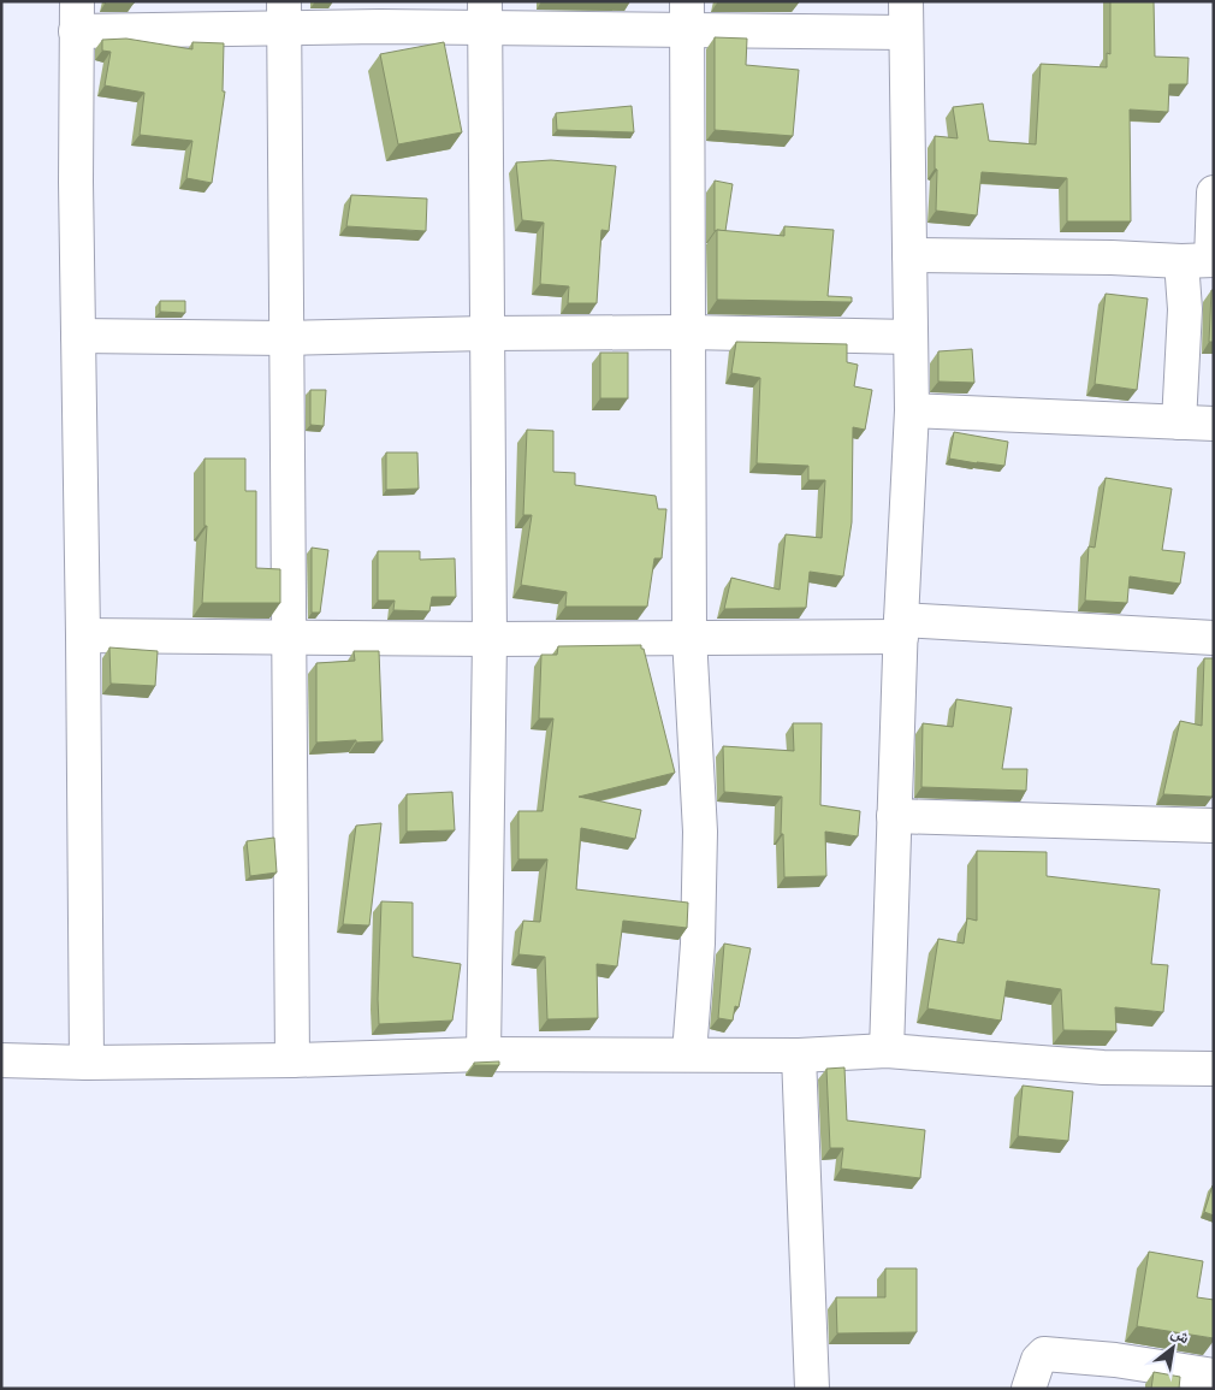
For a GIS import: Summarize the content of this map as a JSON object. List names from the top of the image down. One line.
{"north":"top right"}
